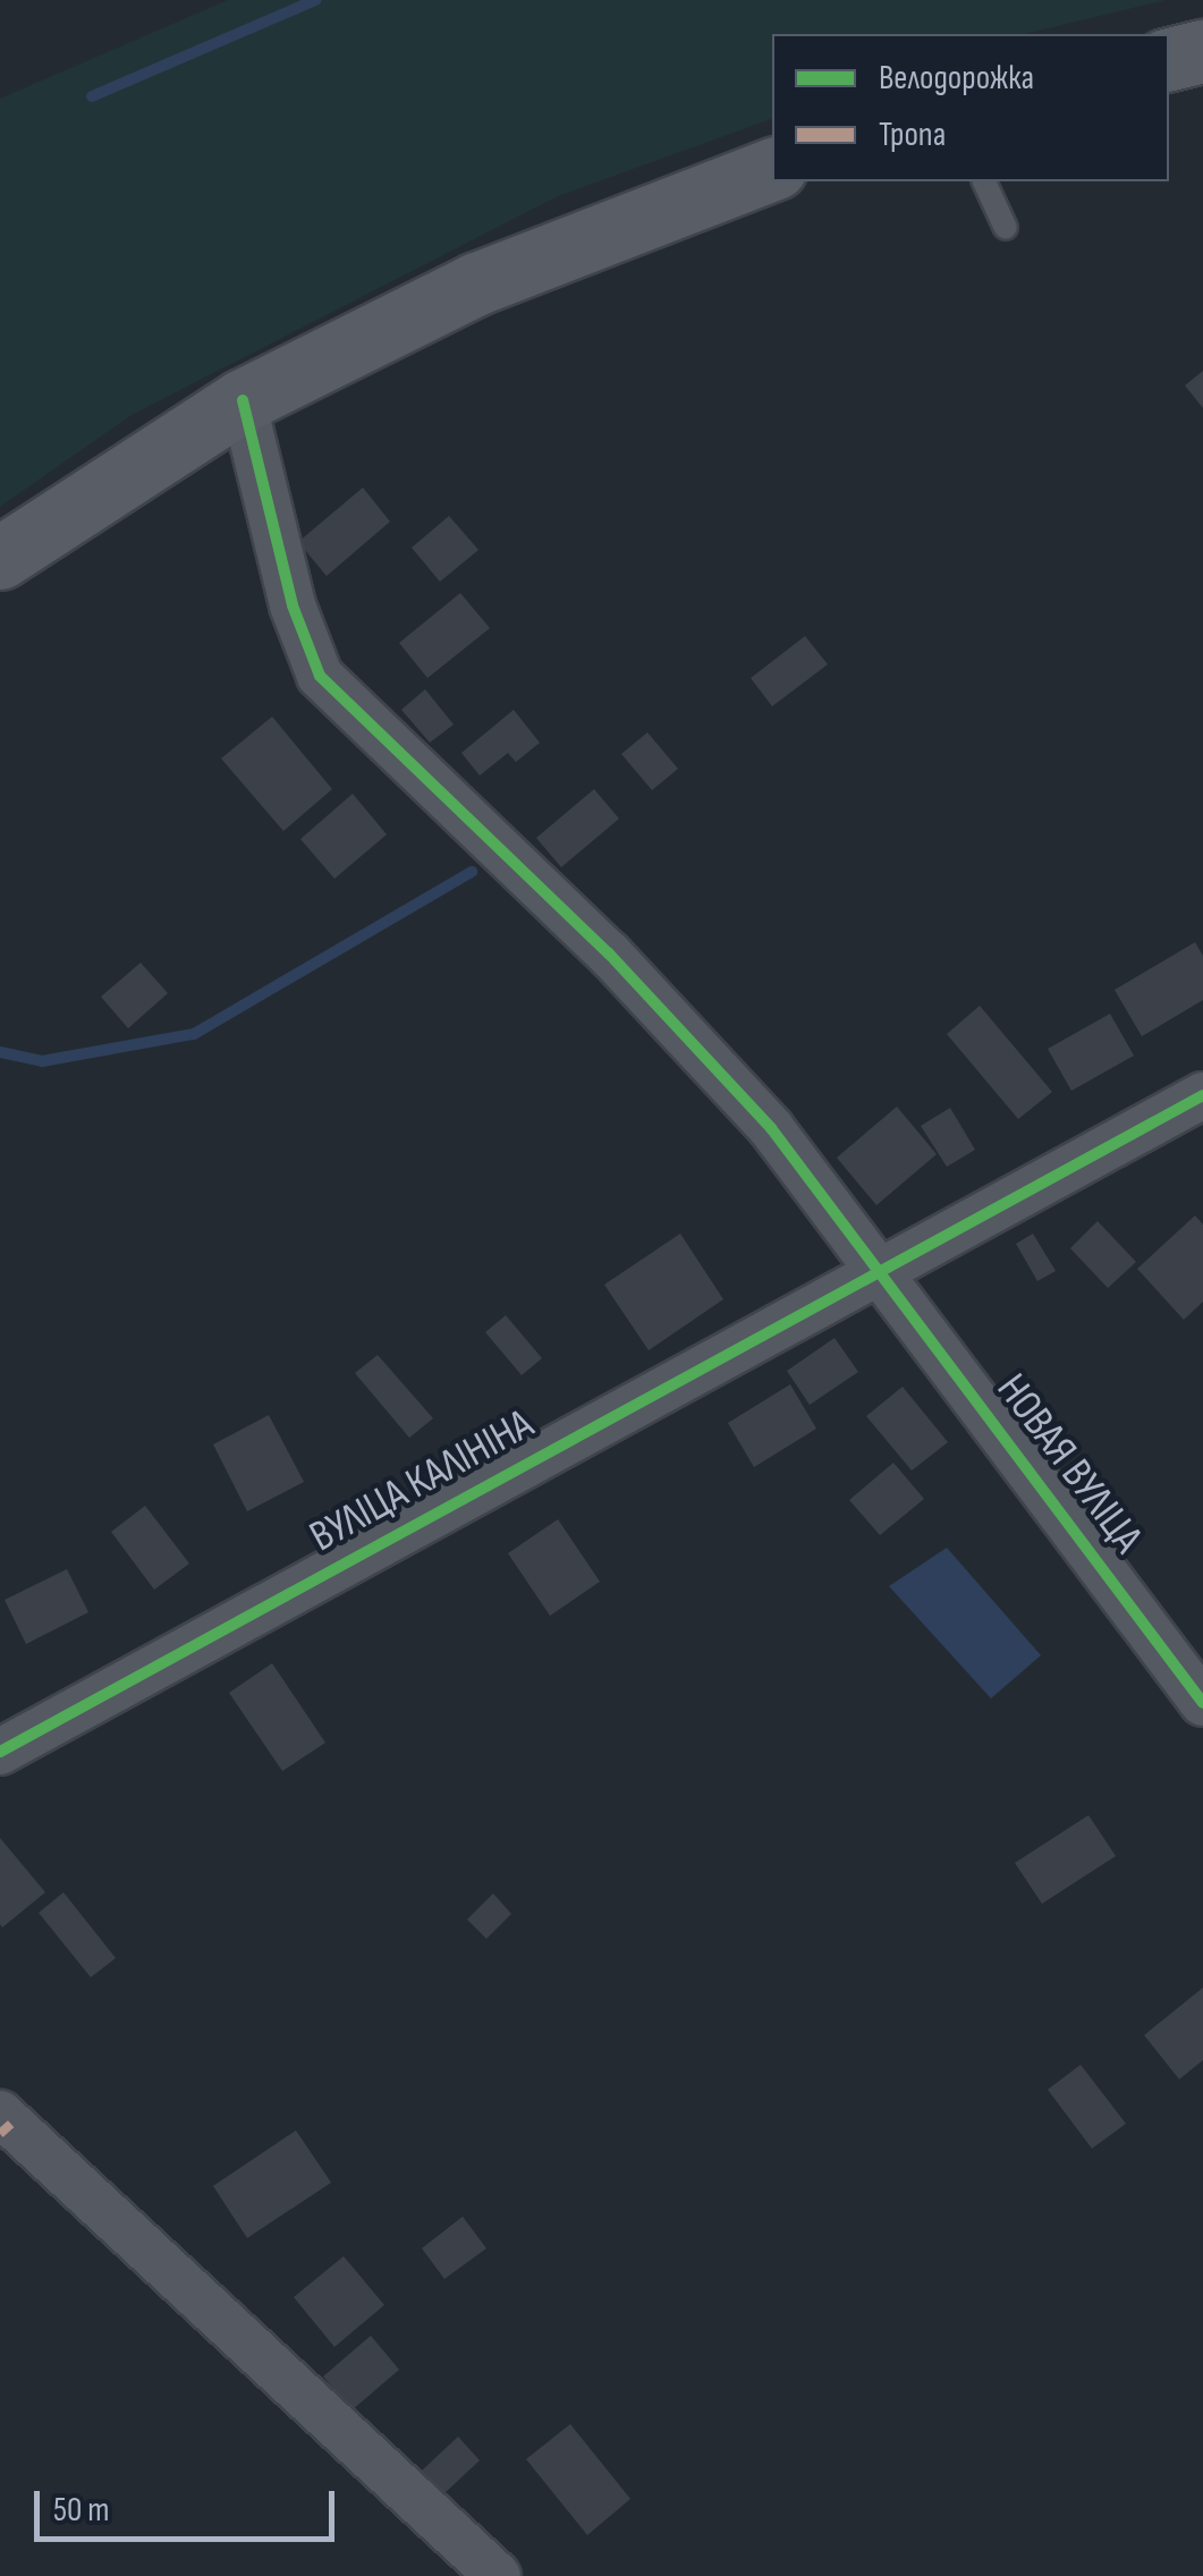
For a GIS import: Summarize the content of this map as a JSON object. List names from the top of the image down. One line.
{"streets":{"street":["НОВАЯ ВУЛІЦА","ВУЛІЦА КАЛІНІНА"]},"crossings":[["НОВАЯ ВУЛІЦА","ВУЛІЦА КАЛІНІНА"]],"legend":["Велодорожка","Тропа"],"scale_bar":"50 m"}
